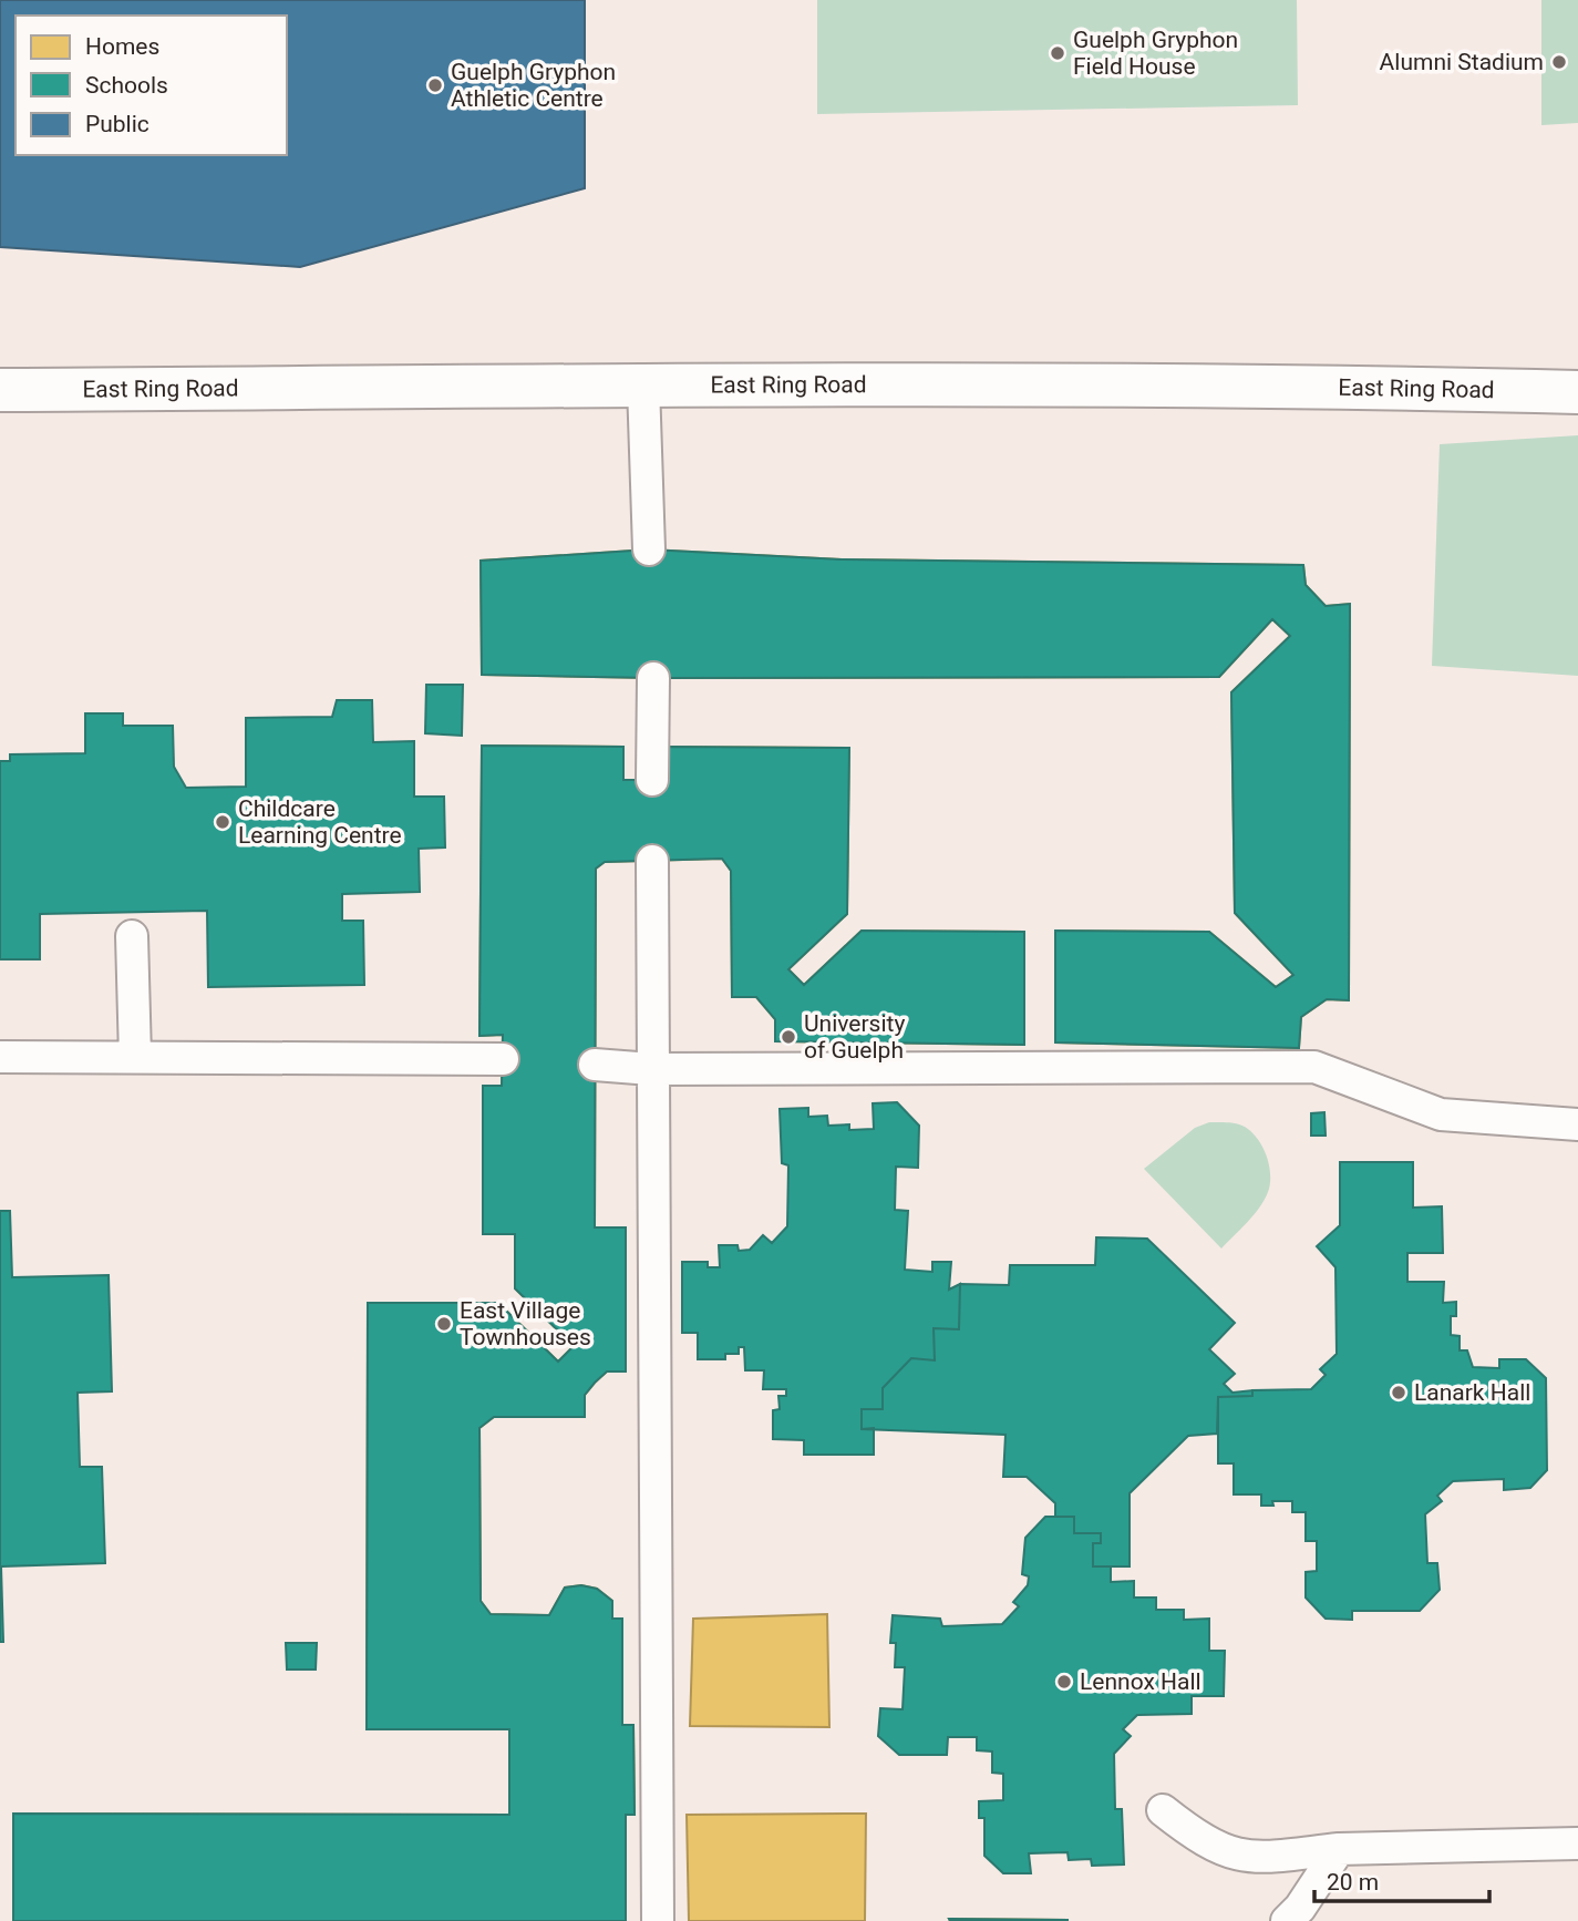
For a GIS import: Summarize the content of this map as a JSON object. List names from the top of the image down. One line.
{"streets":{"street":["East Ring Road"]},"places":["Guelph Gryphon Field House","Alumni Stadium","Guelph Gryphon Athletic Centre","Childcare Learning Centre","University of Guelph","East Village Townhouses","Lanark Hall","Lennox Hall"],"legend":["Homes","Schools","Public"],"scale_bar":"20 m"}
